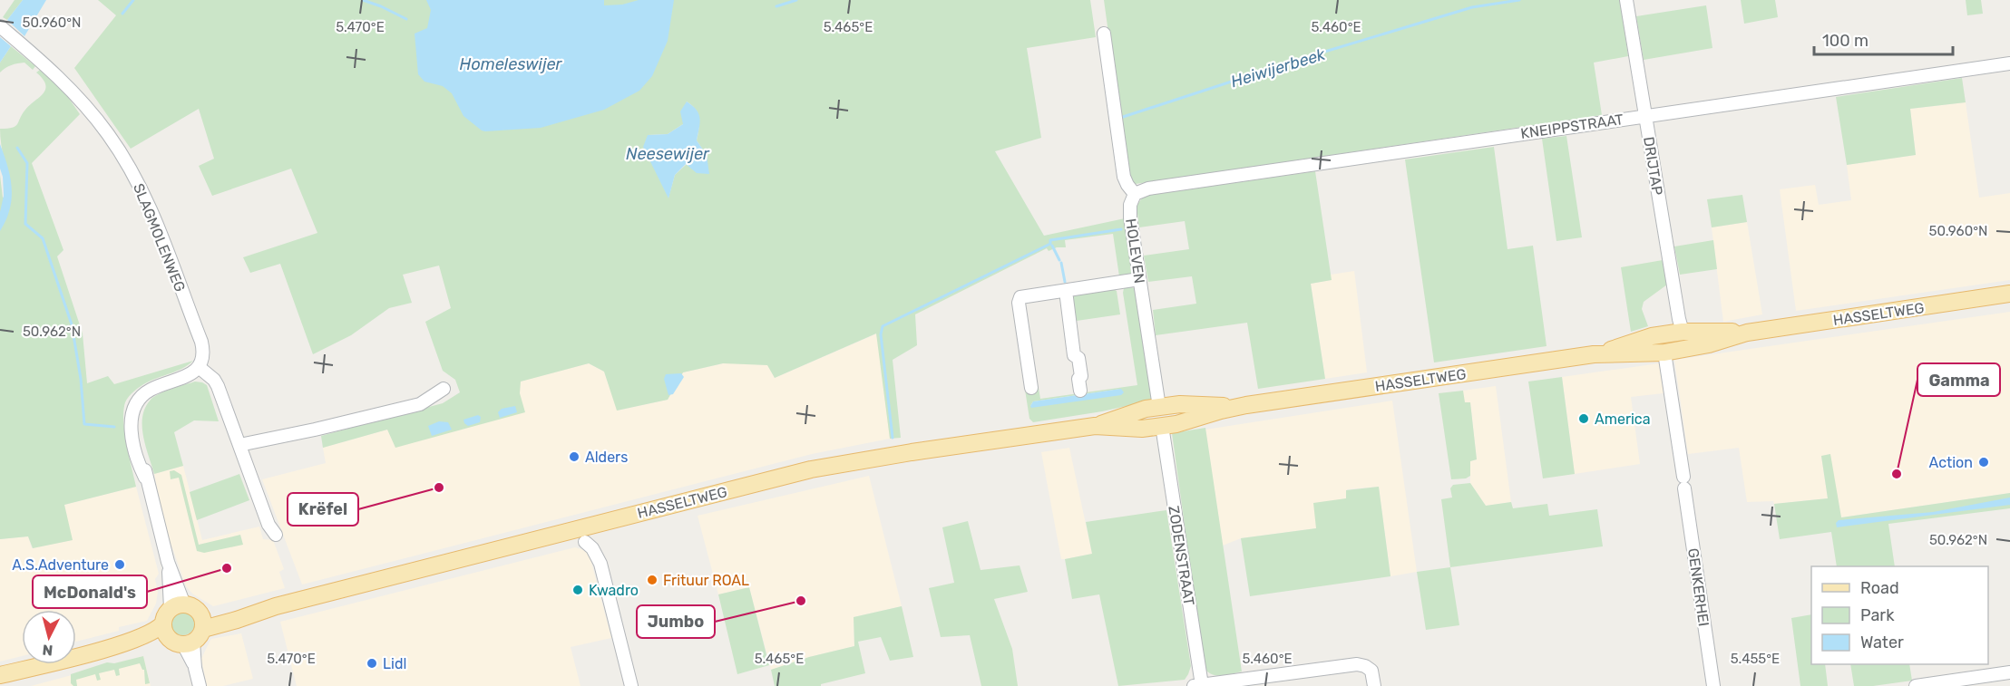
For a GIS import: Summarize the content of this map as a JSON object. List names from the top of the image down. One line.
{"streets":{"main road":["HASSELTWEG"],"street":["KNEIPPSTRAAT","DRIJTAP","SLAGMOLENWEG","HOLEVEN","ZODENSTRAAT","GENKERHEI"]},"crossings":[["KNEIPPSTRAAT","DRIJTAP"],["KNEIPPSTRAAT","HOLEVEN"],["DRIJTAP","HASSELTWEG"],["HOLEVEN","HASSELTWEG"],["HASSELTWEG","ZODENSTRAAT"],["HASSELTWEG","GENKERHEI"]],"water":["Homeleswijer","Heiwijerbeek","Neesewijer"],"places":["America","Alders","Action","Gamma","Krëfel","A.S.Adventure","McDonald's","Frituur ROAL","Kwadro","Jumbo","Lidl"],"legend":["Road","Park","Water"],"scale_bar":"100 m","north":"bottom","coordinates":["50.960°N","5.470°E","5.465°E","5.460°E","50.962°N","5.455°E"]}
